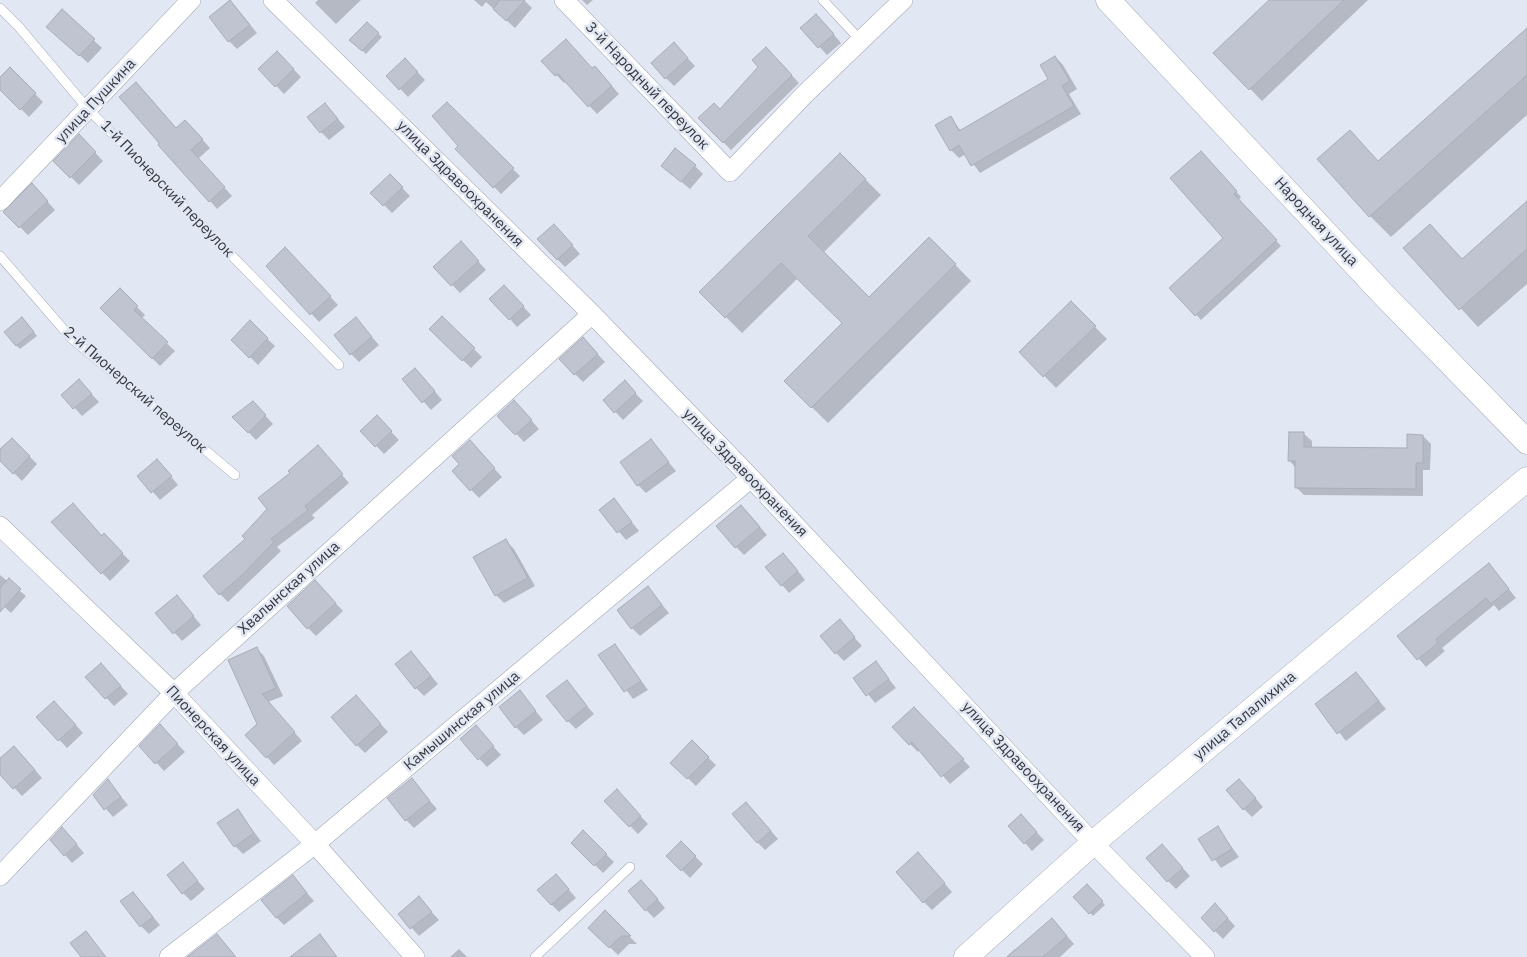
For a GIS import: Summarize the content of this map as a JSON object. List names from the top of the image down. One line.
{"streets":{"street":["3-й Народный переулок","улица Пушкина","улица Здравоохранения","Народная улица","Хвалынская улица","улица Талалихина","Камышинская улица","Пионерская улица"],"lane":["1-й Пионерский переулок","2-й Пионерский переулок"]},"crossings":[["улица Пушкина","1-й Пионерский переулок"],["улица Здравоохранения","Хвалынская улица"],["улица Здравоохранения","улица Талалихина"],["улица Здравоохранения","Камышинская улица"],["Хвалынская улица","Пионерская улица"],["Камышинская улица","Пионерская улица"]]}
